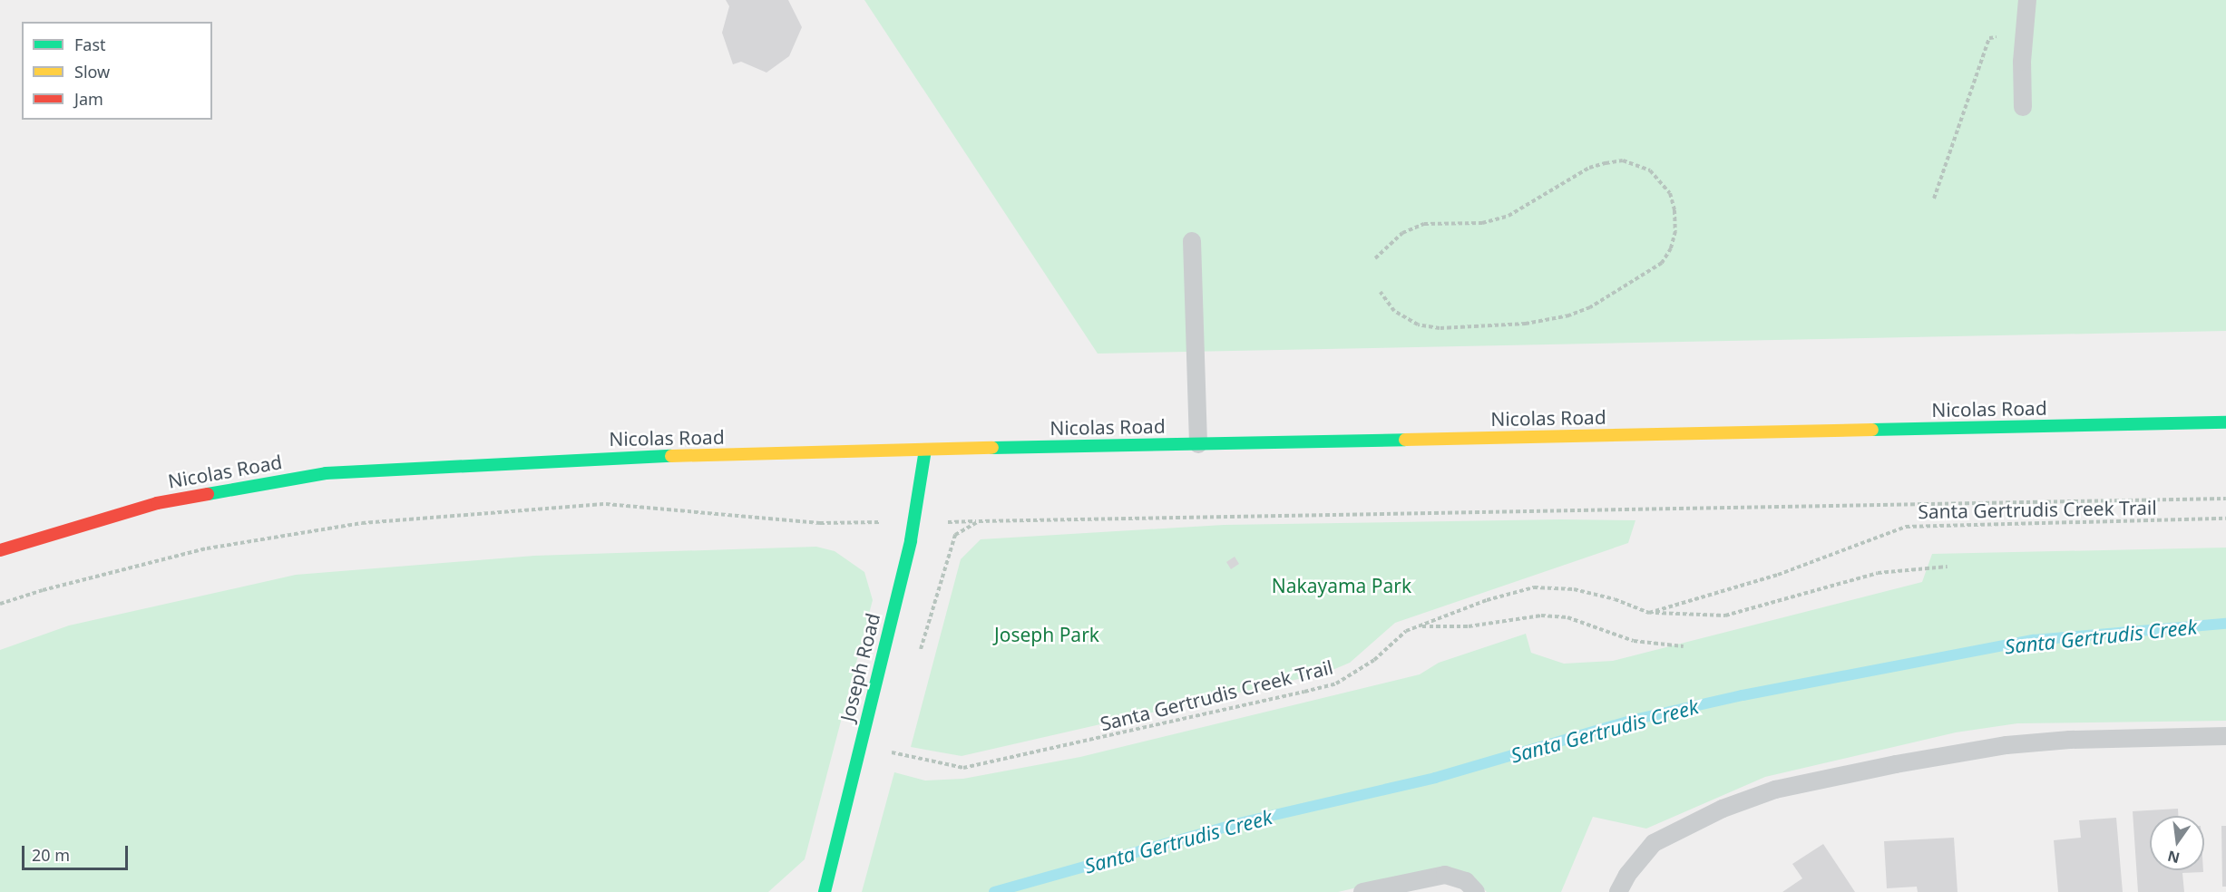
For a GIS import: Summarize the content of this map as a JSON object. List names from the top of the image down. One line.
{"streets":{"main road":["Nicolas Road","Joseph Road"],"path":["Santa Gertrudis Creek Trail"]},"crossings":[["Nicolas Road","Joseph Road"],["Santa Gertrudis Creek Trail","Joseph Road"]],"water":["Santa Gertrudis Creek"],"parks":["Nakayama Park","Joseph Park"],"legend":["Fast","Slow","Jam"],"scale_bar":"20 m","north":"bottom"}
